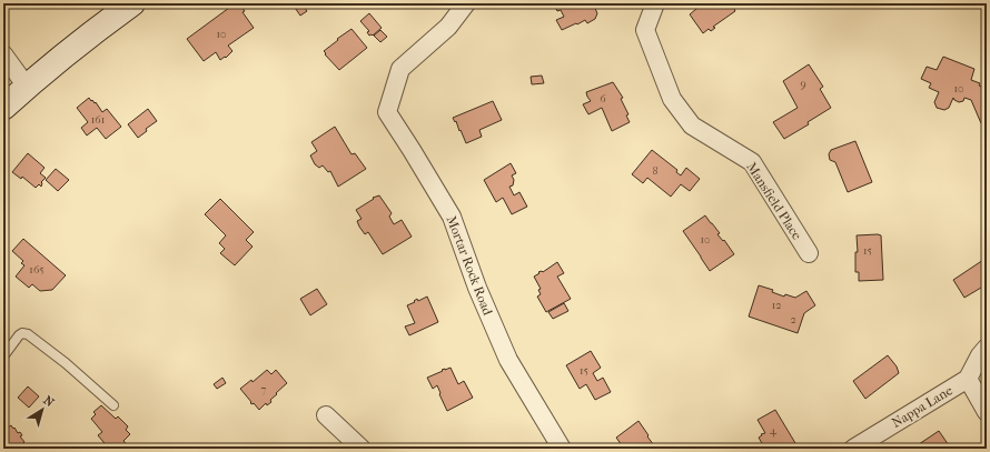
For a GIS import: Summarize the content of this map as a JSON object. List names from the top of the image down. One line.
{"streets":{"street":["Mansfield Place","Mortar Rock Road","Nappa Lane"]},"house_numbers":["10","9","10","6","161","8","10","15","165","12","2","15","7","4"],"north":"top right"}
